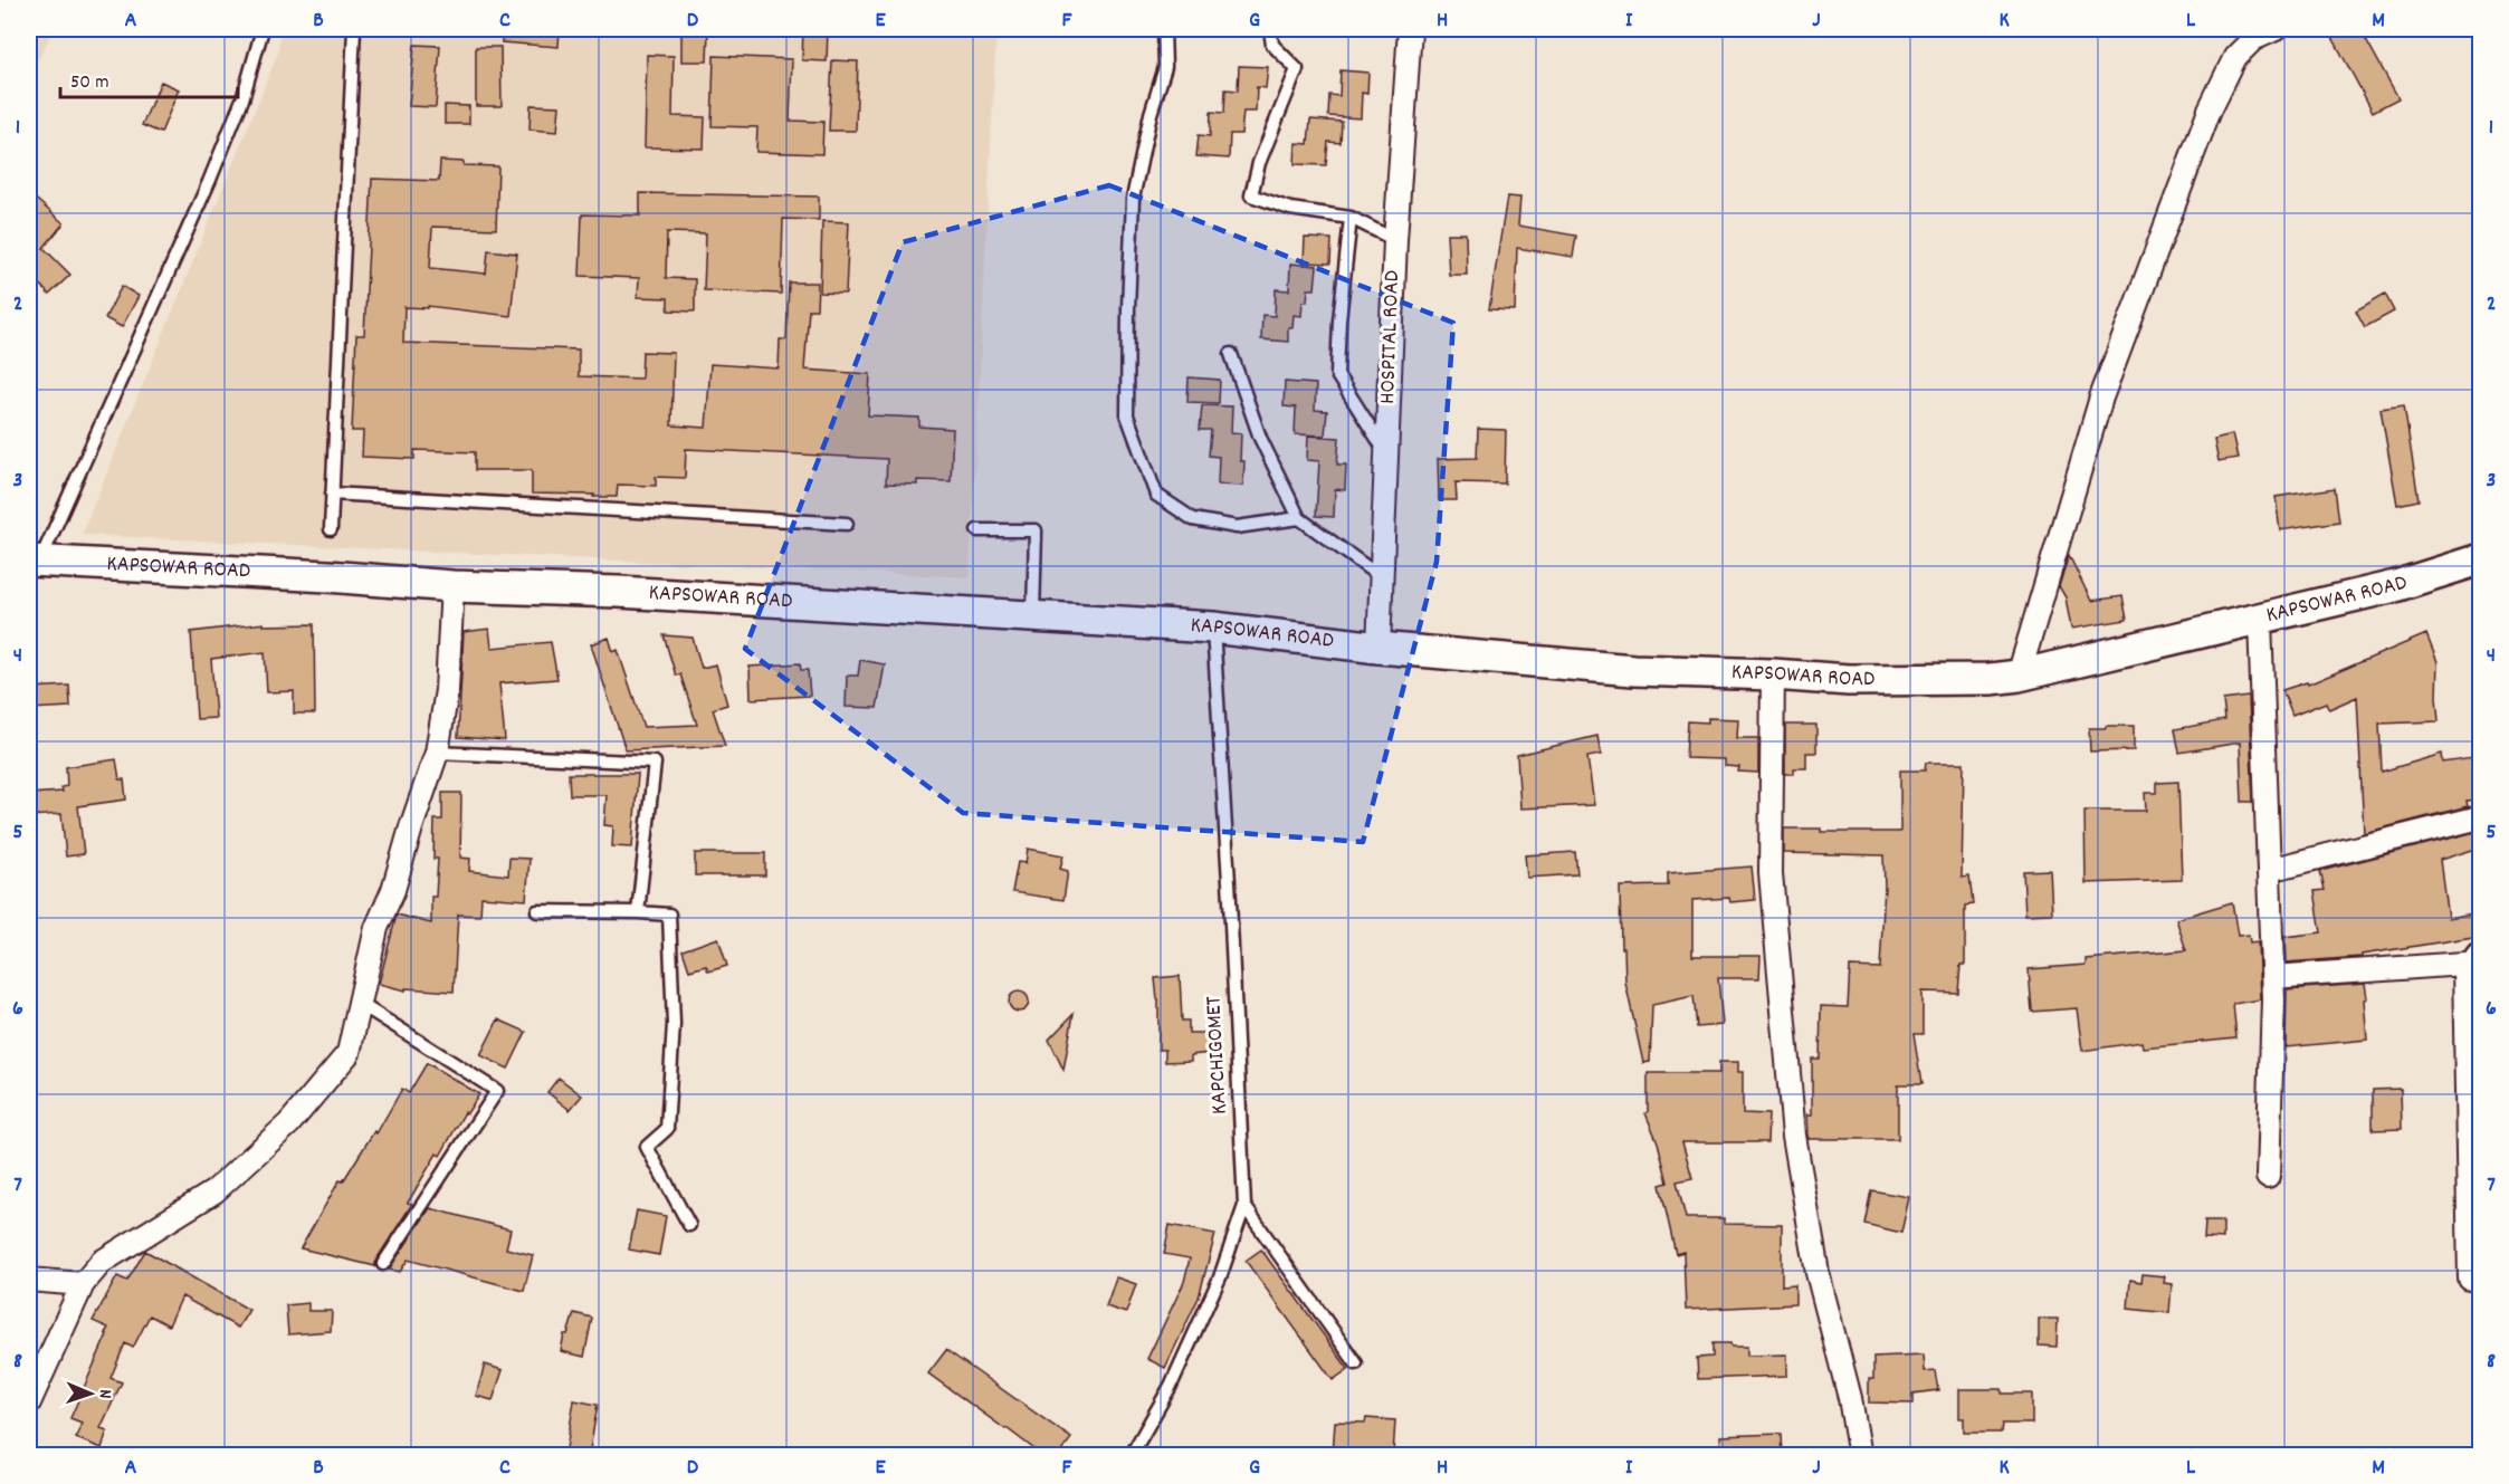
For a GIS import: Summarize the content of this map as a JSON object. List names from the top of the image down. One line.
{"streets":{"main road":["KAPSOWAR ROAD"],"street":["HOSPITAL ROAD"],"lane":["KAPCHIGOMET"]},"crossings":[["HOSPITAL ROAD","KAPSOWAR ROAD"],["KAPSOWAR ROAD","KAPCHIGOMET"]],"scale_bar":"50 m","north":"right","grid":{"columns":["A","B","C","D","E","F","G","H","I","J","K","L","M"],"rows":["1","2","3","4","5","6","7","8"]}}
